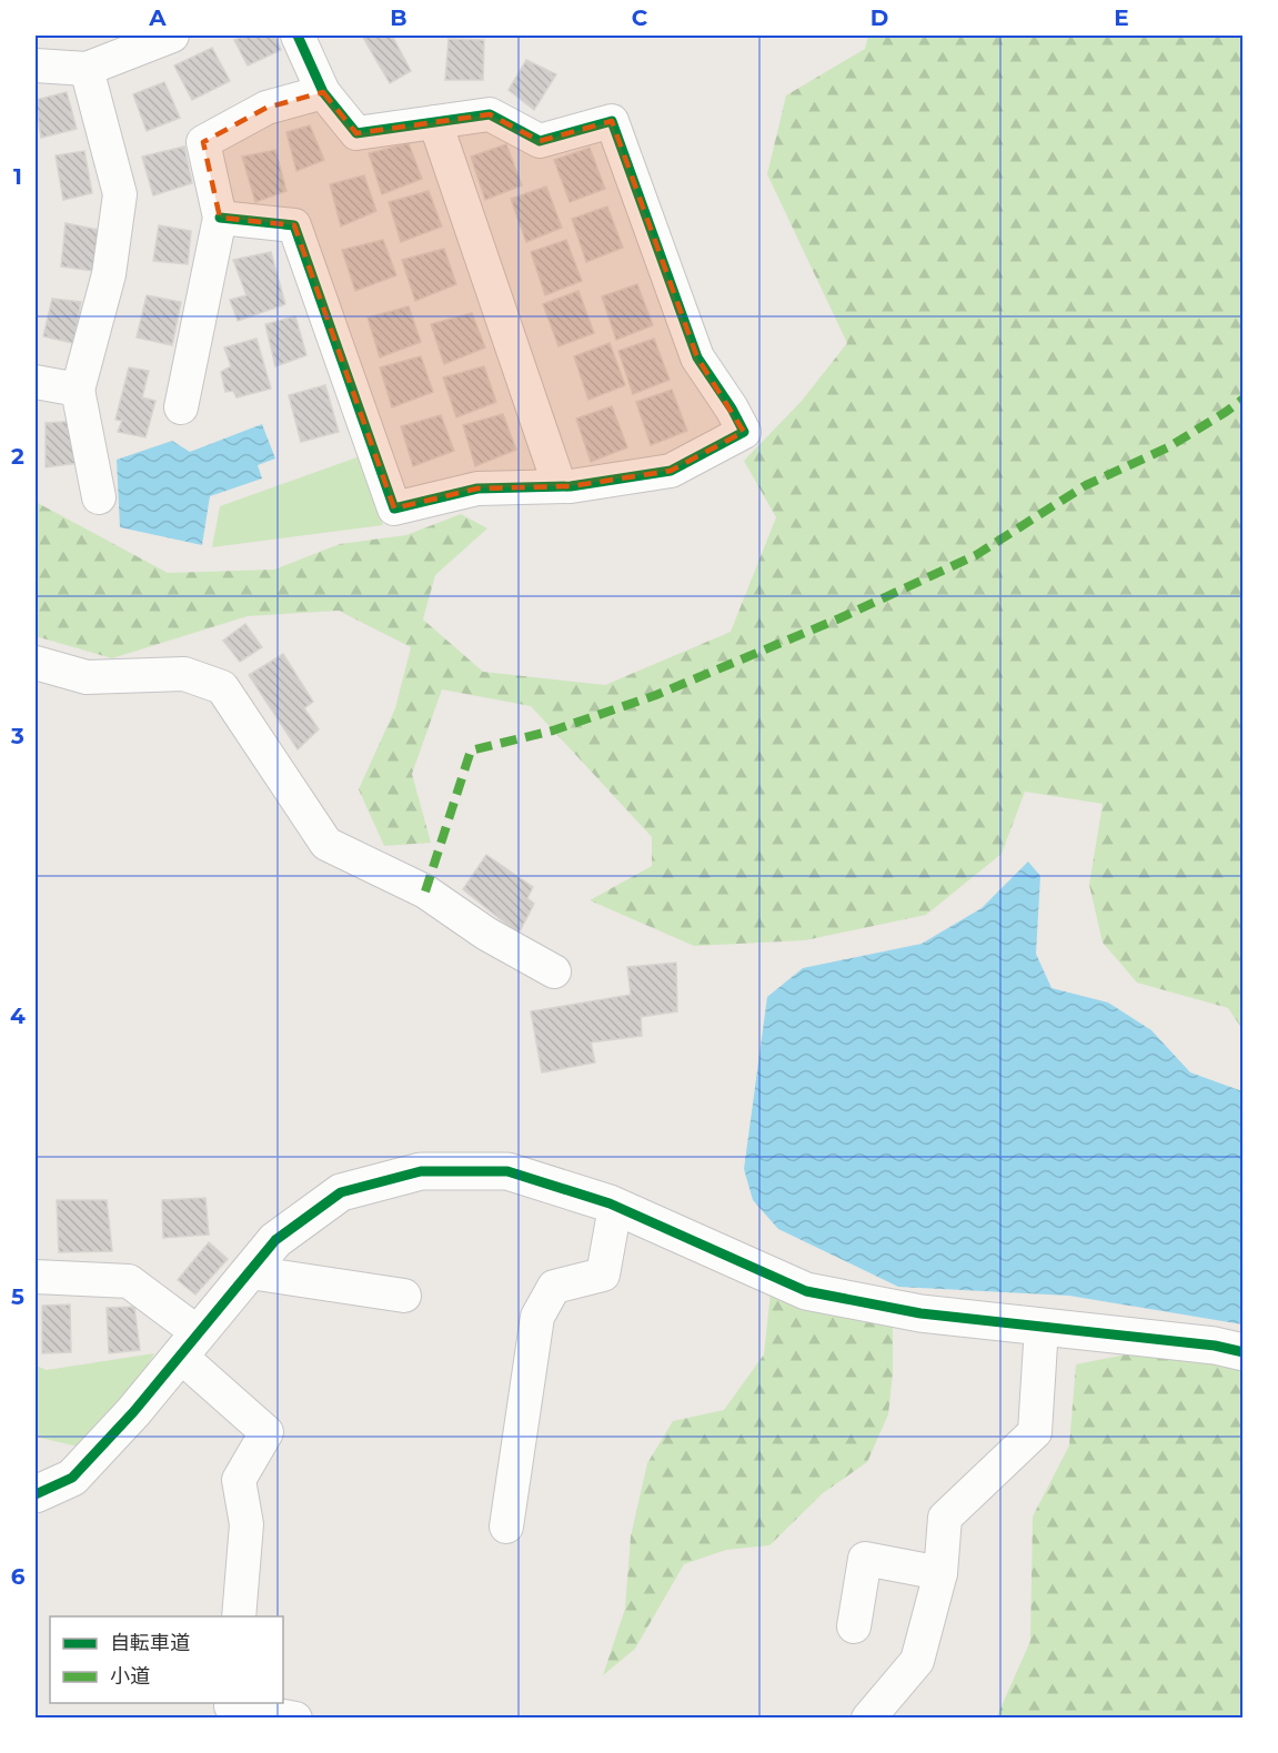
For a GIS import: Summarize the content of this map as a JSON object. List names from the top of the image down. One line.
{"legend":["自転車道","小道"],"grid":{"columns":["A","B","C","D","E"],"rows":["1","2","3","4","5","6"]}}
